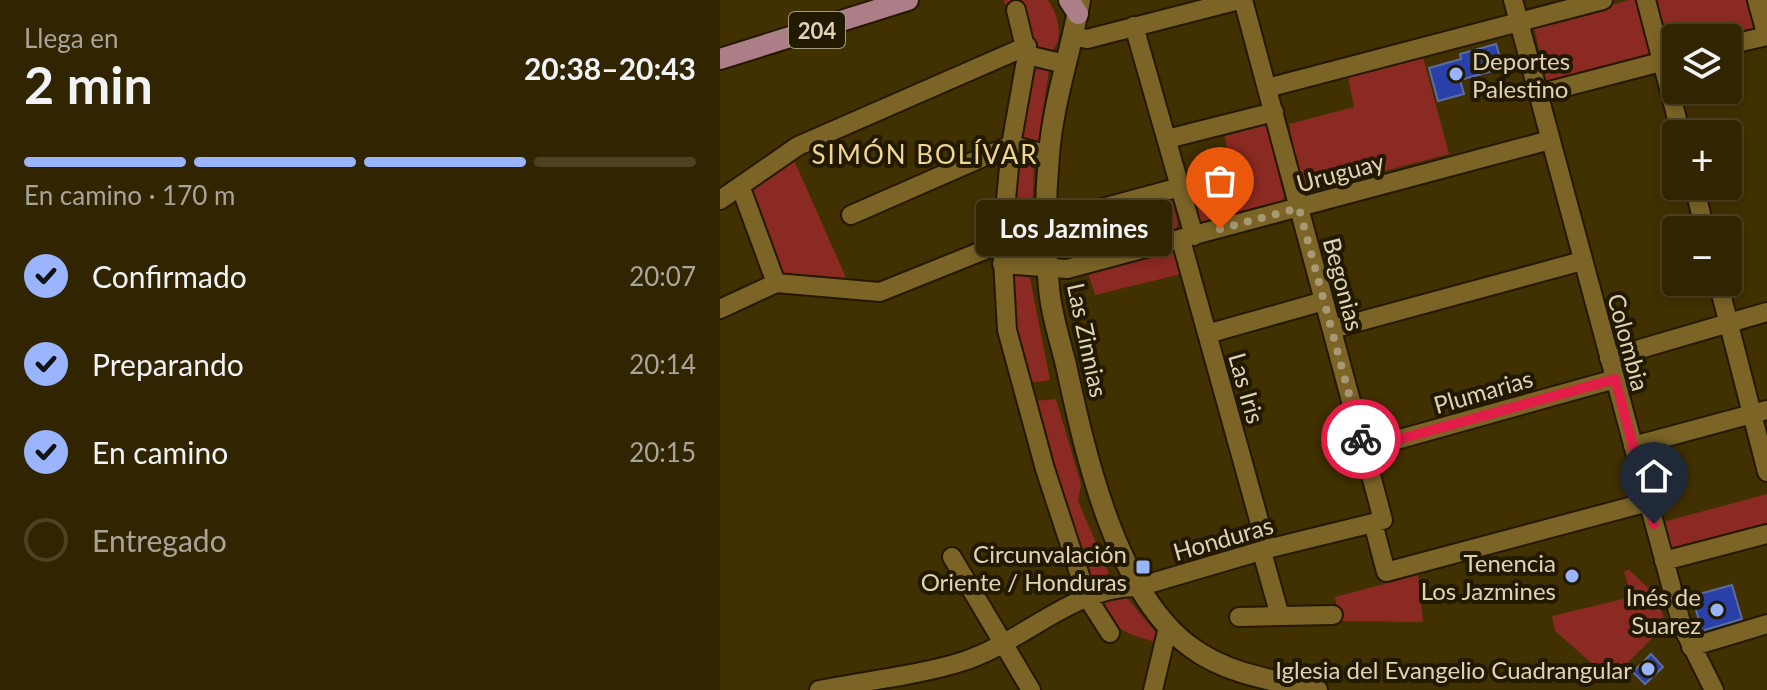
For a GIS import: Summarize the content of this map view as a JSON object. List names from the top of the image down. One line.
{"streets":{"main road":["204"],"street":["Uruguay","Begonias","Las Zinnias","Colombia","Las Iris","Plumarias","Honduras"]},"crossings":[["Uruguay","Begonias"],["Uruguay","Las Zinnias"],["Uruguay","Colombia"],["Uruguay","Las Iris"],["Begonias","Colombia"],["Begonias","Plumarias"],["Begonias","Honduras"],["Las Zinnias","Honduras"],["Colombia","Plumarias"],["Las Iris","Honduras"]],"districts":["SIMÓN BOLÍVAR"],"places":{"other":["Deportes Palestino","Los Jazmines","Tenencia Los Jazmines","Inés de Suarez","Iglesia del Evangelio Cuadrangular"],"transit":["Circunvalación Oriente / Honduras"]},"page":{"heading":["2 min","Llega en","20:38–20:43"],"map_buttons":["+","−"],"bar":"En camino · 170 m","bubble":"Los Jazmines","list":[["Confirmado","20:07"],["Preparando","20:14"],["En camino","20:15"],"Entregado"]}}
